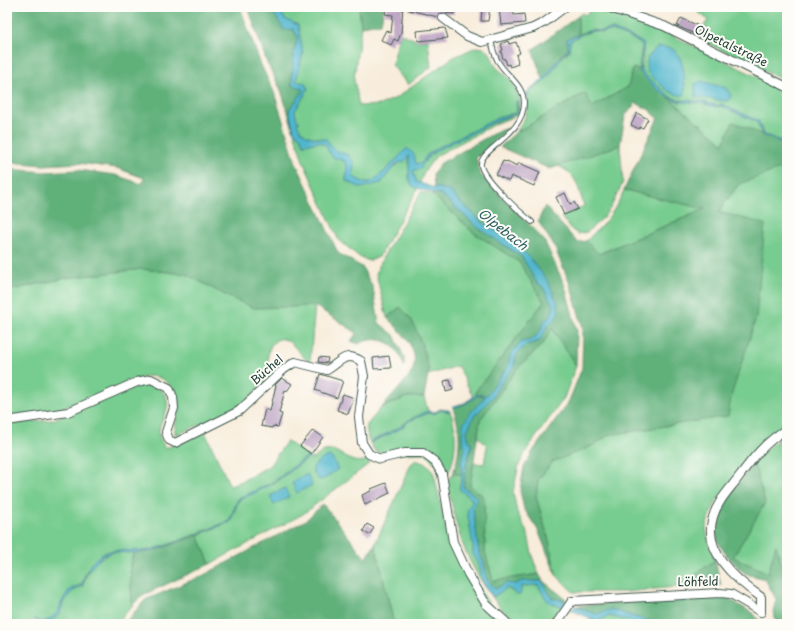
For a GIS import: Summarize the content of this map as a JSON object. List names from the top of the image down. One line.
{"streets":{"street":["Olpetalstraße","Büchel","Löhfeld"]},"water":["Olpebach"]}
